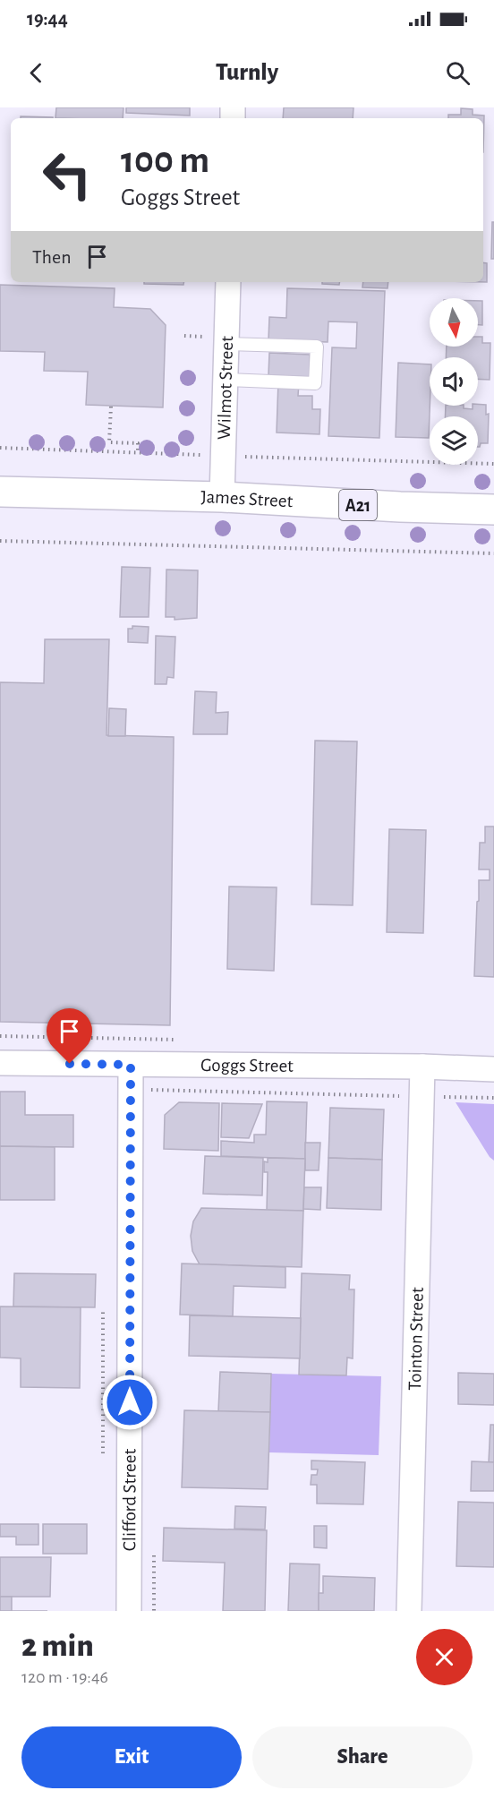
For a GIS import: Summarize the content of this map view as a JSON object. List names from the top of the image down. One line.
{"streets":{"highway":["James Street","A21"],"street":["Wilmot Street","Goggs Street","Tointon Street","Clifford Street"]},"crossings":[["Wilmot Street","James Street"],["Goggs Street","Tointon Street"],["Goggs Street","Clifford Street"]],"north":"bottom","page":{"status":"19:44","header":"Turnly","turn":["100 m","Goggs Street"],"then":"Then","heading":["2 min","120 m · 19:46"],"buttons":["Exit","Share"]}}
